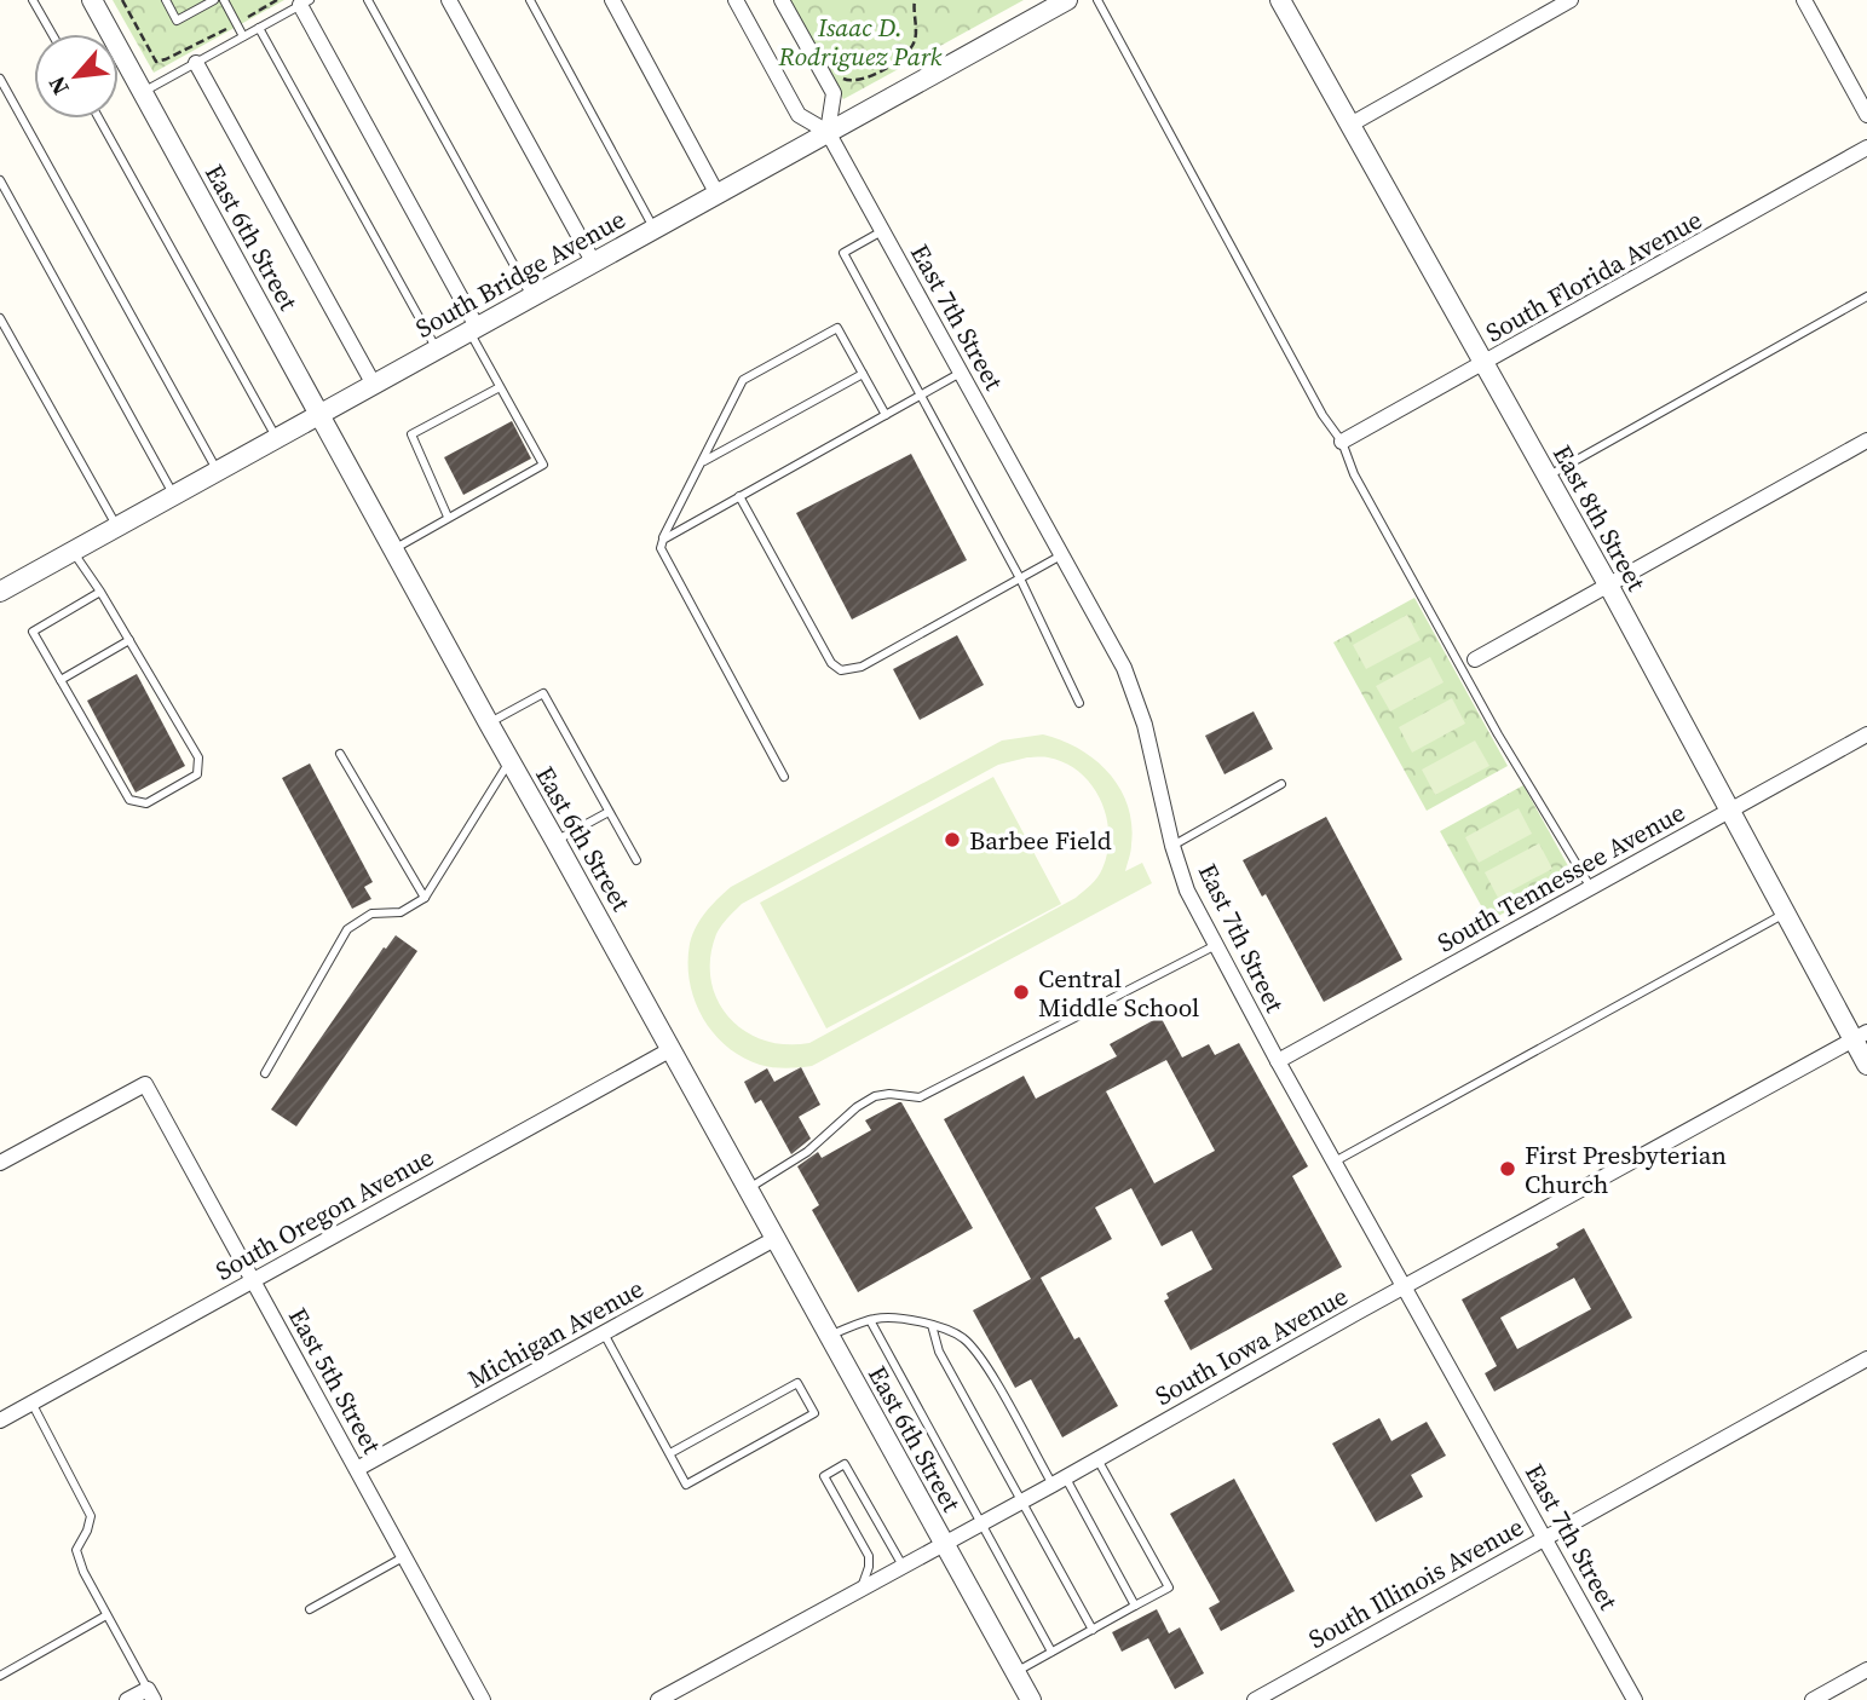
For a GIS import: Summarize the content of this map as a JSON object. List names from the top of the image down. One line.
{"streets":{"street":["East 6th Street","South Bridge Avenue","South Florida Avenue","East 7th Street","East 8th Street","South Tennessee Avenue","South Oregon Avenue","Michigan Avenue","South Iowa Avenue","East 5th Street","South Illinois Avenue"]},"crossings":[["East 6th Street","South Bridge Avenue"],["East 6th Street","South Oregon Avenue"],["East 6th Street","Michigan Avenue"],["East 6th Street","South Iowa Avenue"],["South Bridge Avenue","East 7th Street"],["South Florida Avenue","East 8th Street"],["East 7th Street","South Tennessee Avenue"],["East 7th Street","South Iowa Avenue"],["East 7th Street","South Illinois Avenue"],["East 8th Street","South Tennessee Avenue"],["East 8th Street","South Iowa Avenue"],["South Oregon Avenue","East 5th Street"],["Michigan Avenue","East 5th Street"]],"parks":["Isaac D. Rodriguez Park"],"places":["Barbee Field","Central Middle School","First Presbyterian Church"],"north":"bottom left"}
